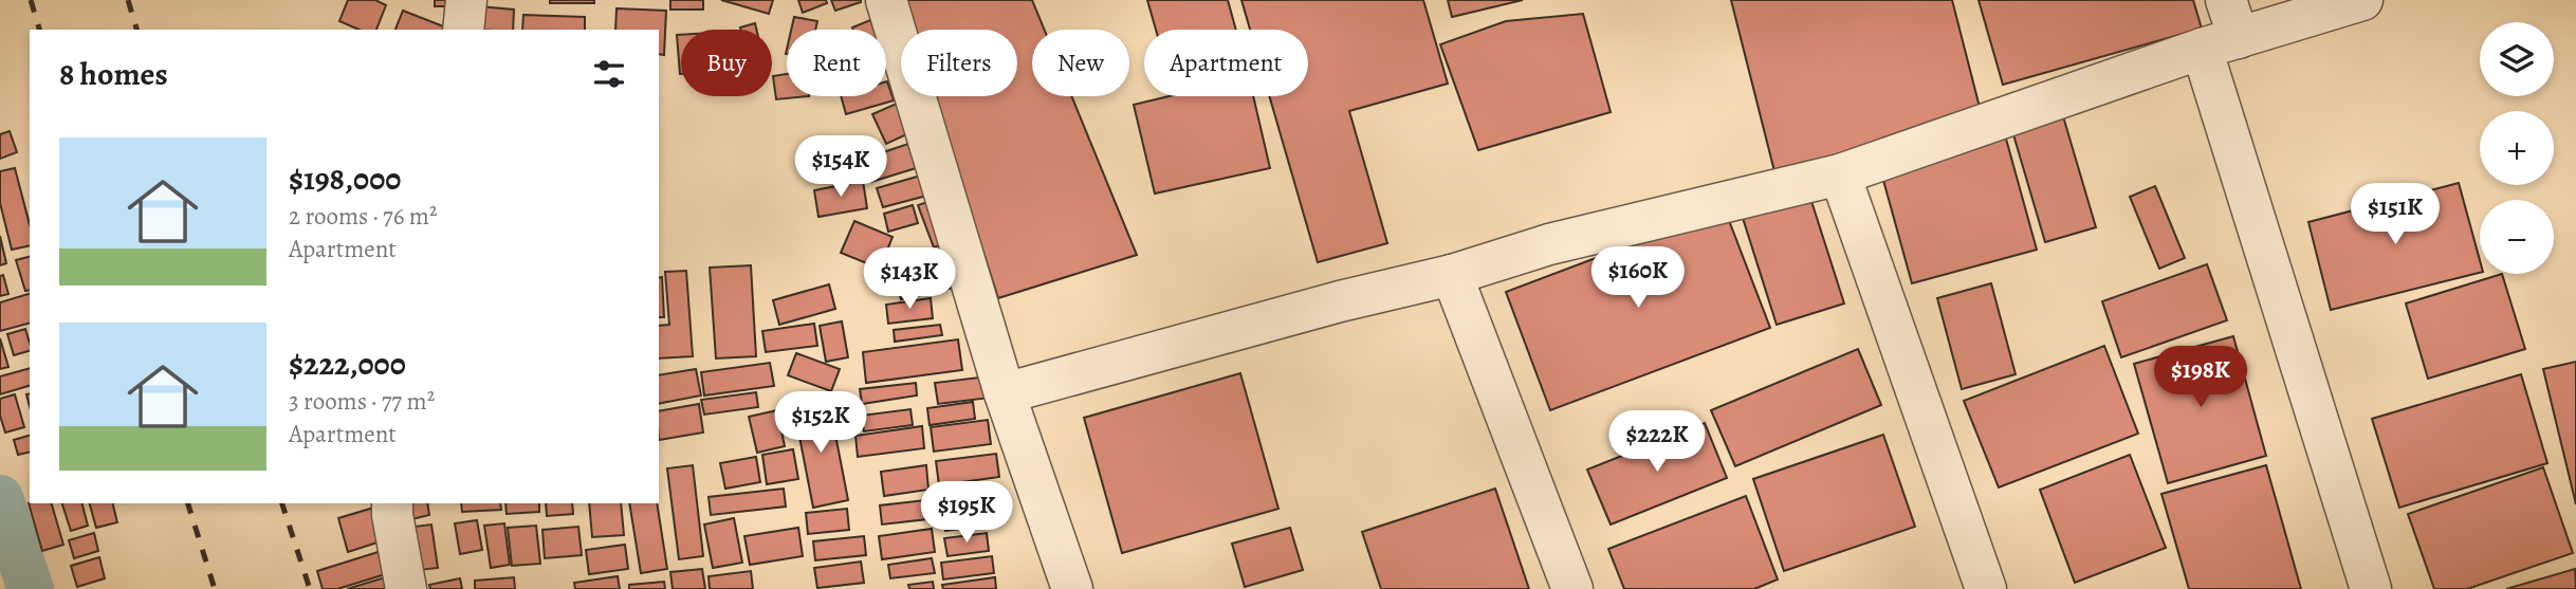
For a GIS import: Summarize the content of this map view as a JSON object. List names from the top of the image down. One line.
{"page":{"map_buttons":["+","−"],"chip":["Buy","Rent","Filters","New","Apartment"],"heading":"8 homes","list":[{"name":"$198,000","note":"2 rooms · 76 m² · Apartment"},{"name":"$222,000","note":"3 rooms · 77 m² · Apartment"}],"price":["$154K","$151K","$160K","$143K","$198K","$152K","$222K","$195K"]}}
